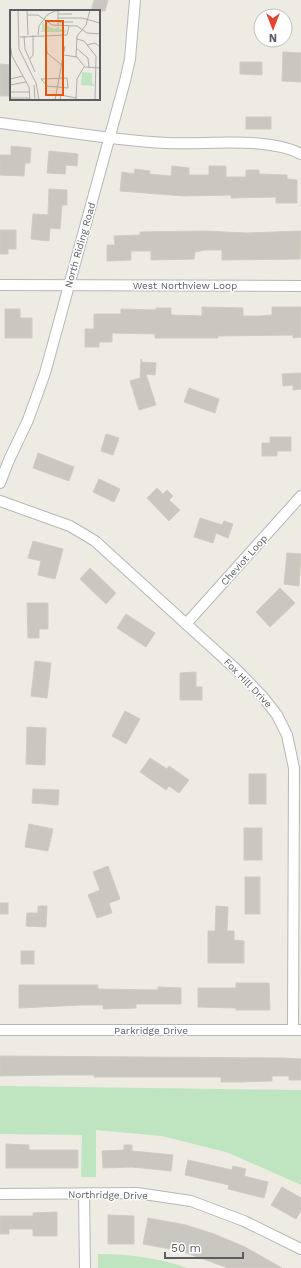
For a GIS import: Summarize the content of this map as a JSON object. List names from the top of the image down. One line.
{"streets":{"street":["North Riding Road","West Northview Loop","Cheviot Loop","Fox Hill Drive","Parkridge Drive","Northridge Drive"]},"crossings":[["North Riding Road","West Northview Loop"],["Cheviot Loop","Fox Hill Drive"],["Fox Hill Drive","Parkridge Drive"]],"scale_bar":"50 m","north":"bottom"}
